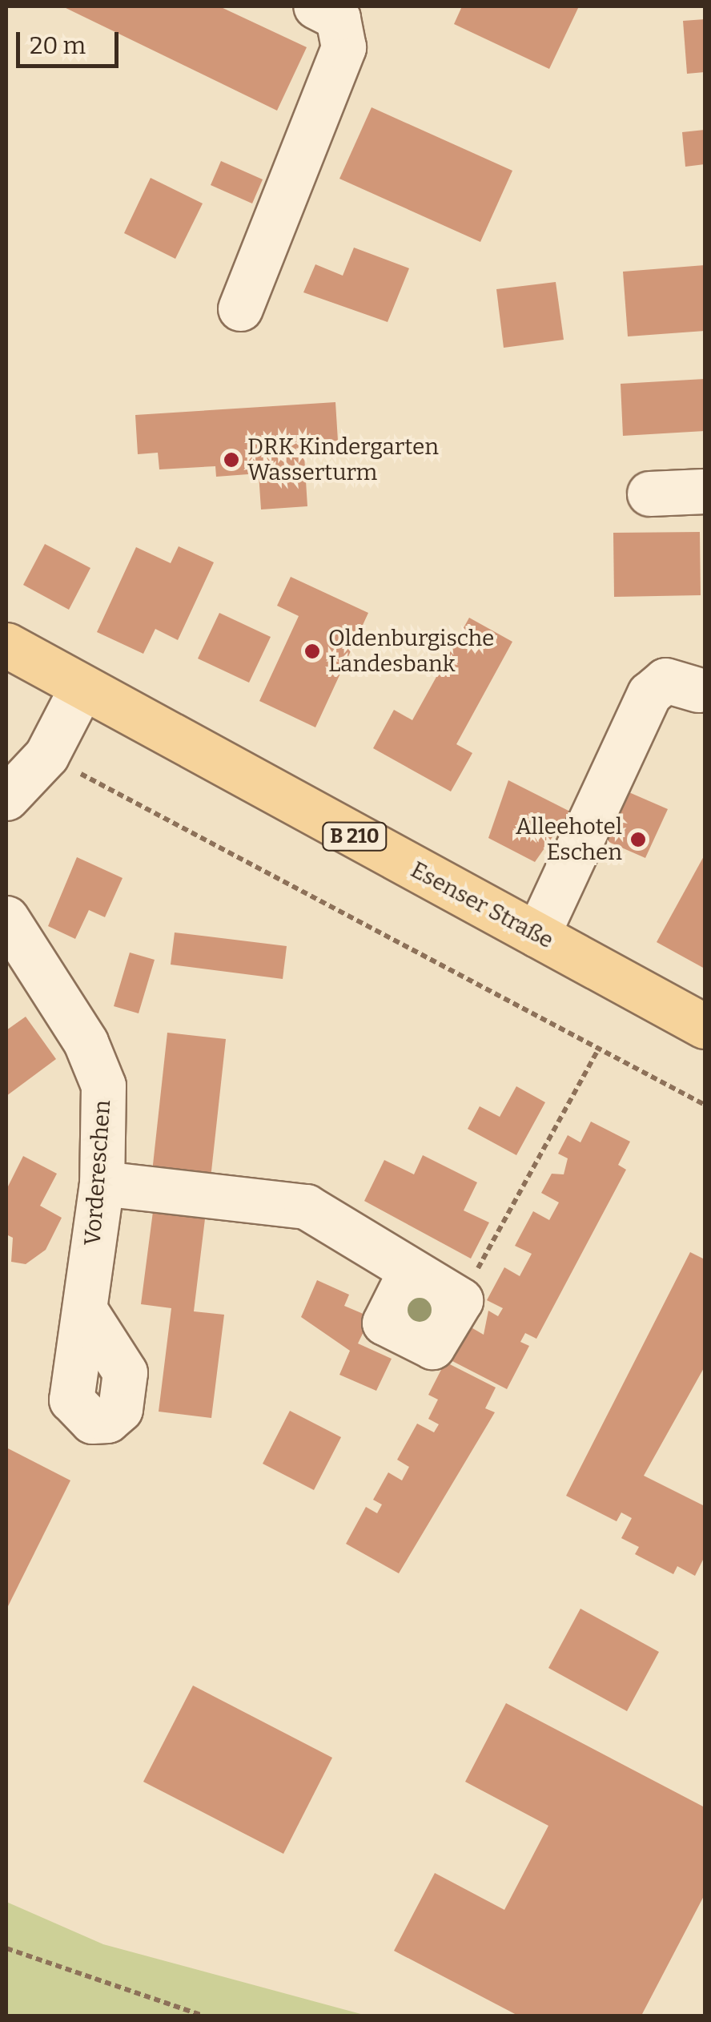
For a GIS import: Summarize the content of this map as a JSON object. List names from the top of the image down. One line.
{"streets":{"main road":["B 210","Esenser Straße"],"street":["Vordereschen"]},"places":["DRK Kindergarten Wasserturm","Oldenburgische Landesbank","Alleehotel Eschen"],"scale_bar":"20 m"}
